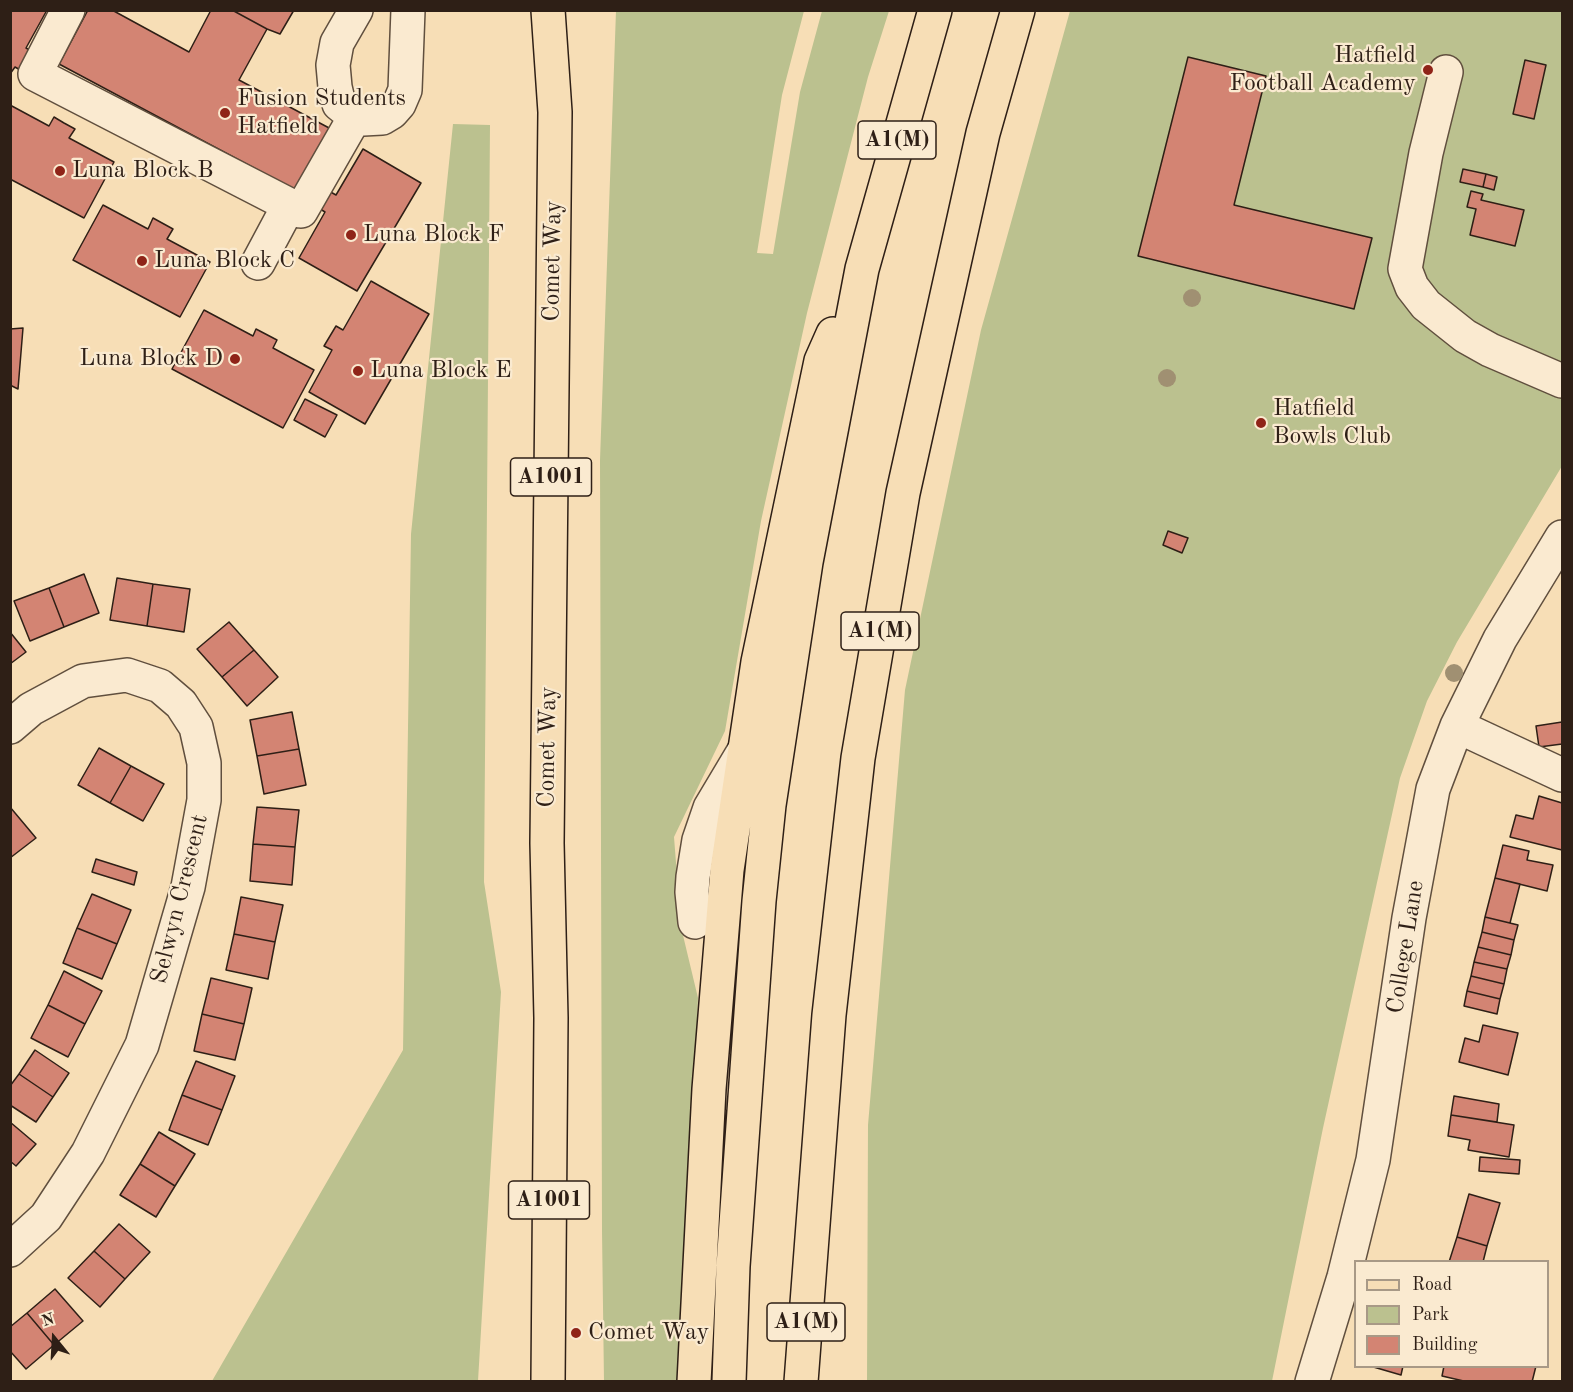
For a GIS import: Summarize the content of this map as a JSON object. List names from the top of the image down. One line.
{"streets":{"main road":["A1(M)","Comet Way","A1001"],"street":["Selwyn Crescent","College Lane"]},"places":["Hatfield Football Academy","Fusion Students Hatfield","Luna Block B","Luna Block F","Luna Block C","Luna Block D","Luna Block E","Hatfield Bowls Club","Comet Way"],"legend":["Road","Park","Building"],"north":"top"}
